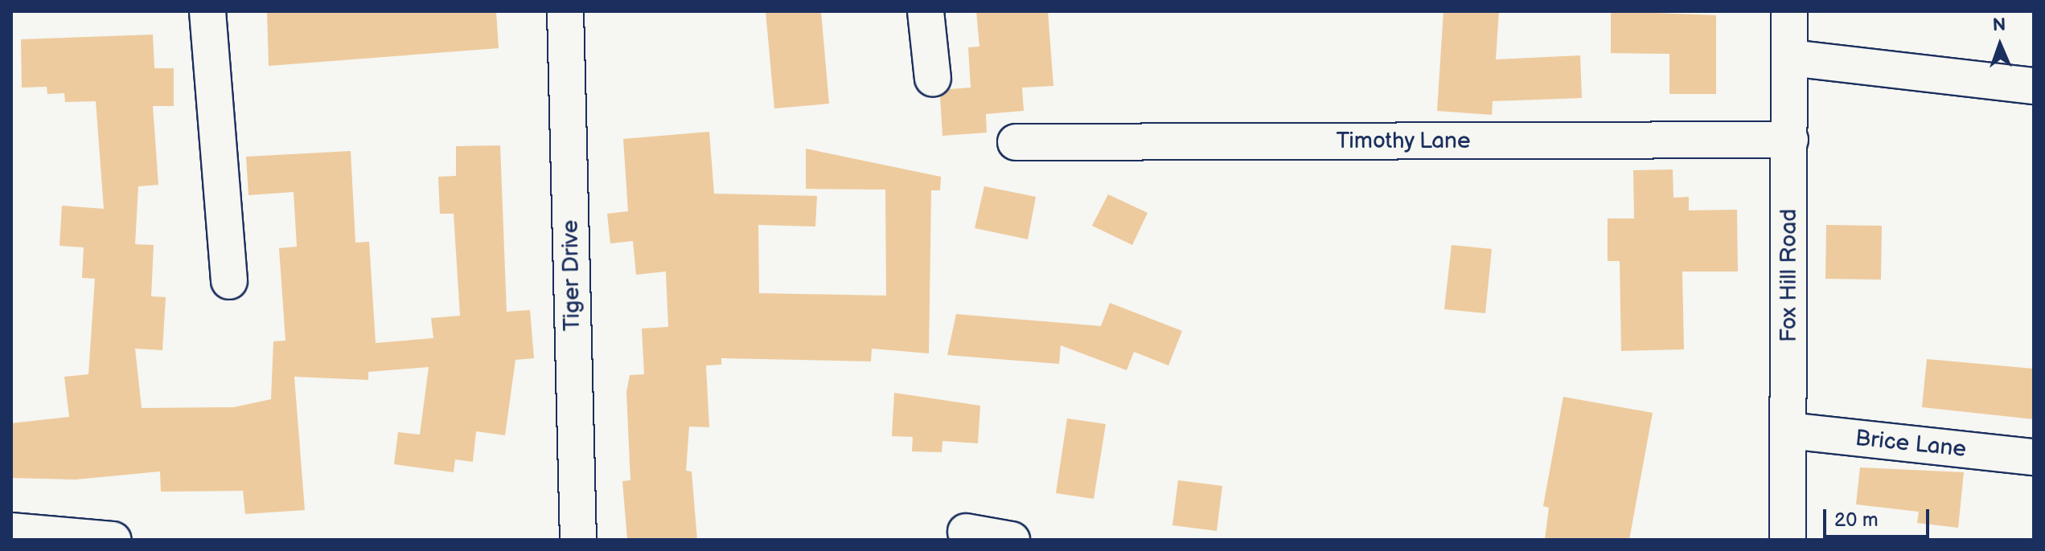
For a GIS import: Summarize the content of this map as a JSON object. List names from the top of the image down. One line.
{"streets":{"street":["Timothy Lane","Tiger Drive","Fox Hill Road","Brice Lane"]},"crossings":[["Timothy Lane","Fox Hill Road"],["Fox Hill Road","Brice Lane"]],"scale_bar":"20 m","north":"top"}
